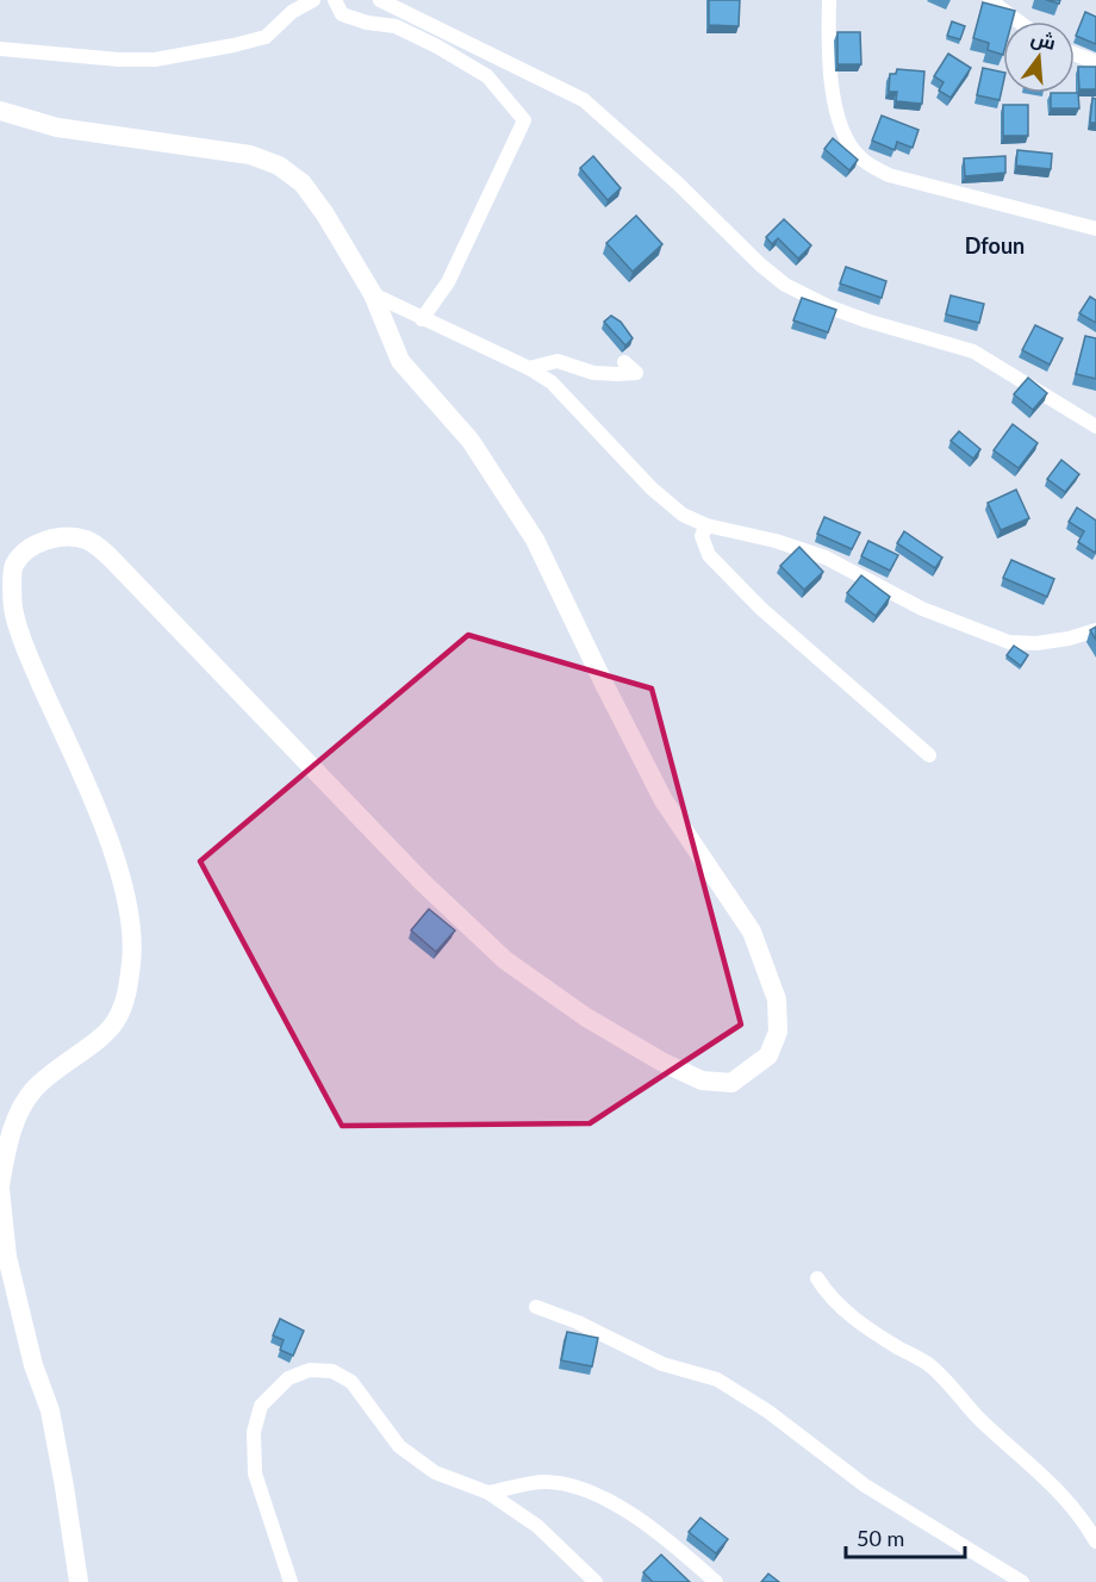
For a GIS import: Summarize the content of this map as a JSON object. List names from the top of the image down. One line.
{"districts":["Dfoun"],"scale_bar":"50 m","north":"top"}
